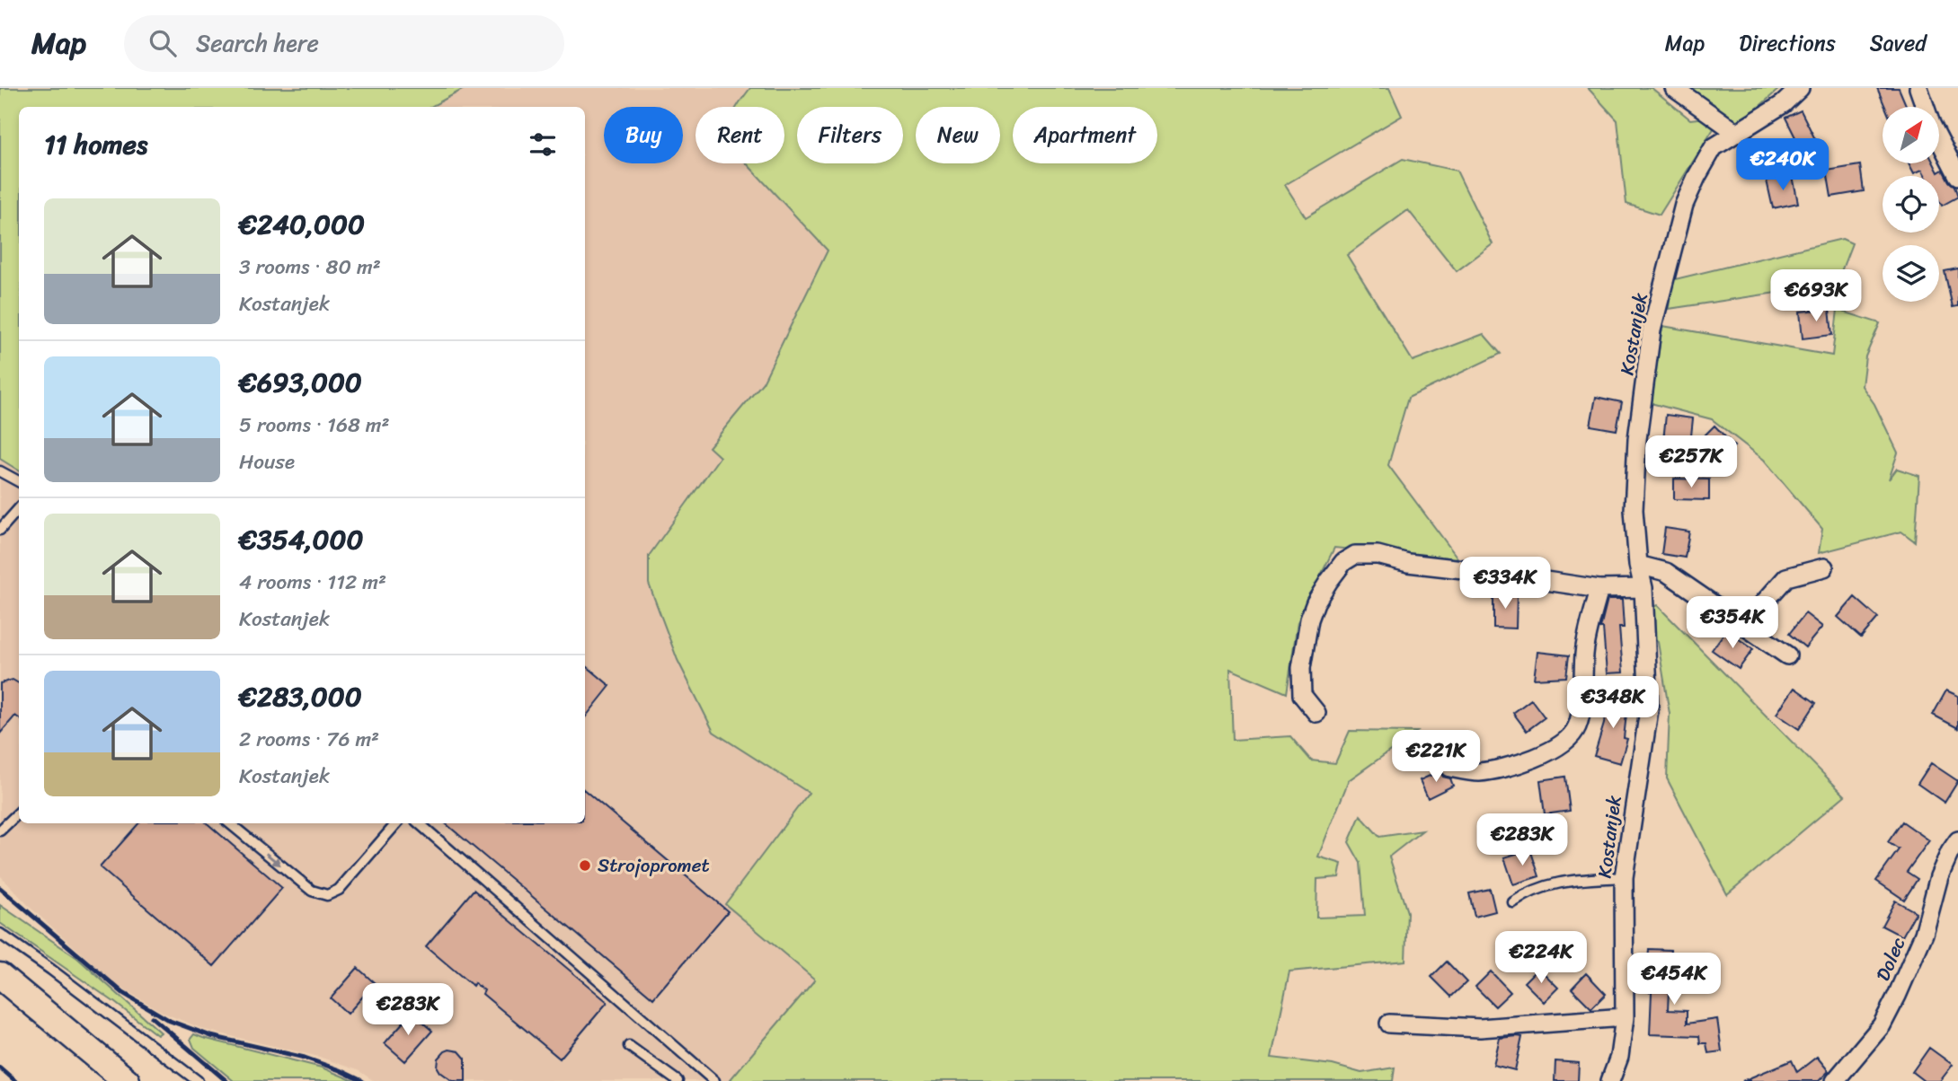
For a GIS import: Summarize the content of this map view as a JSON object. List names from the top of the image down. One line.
{"streets":{"street":["Kostanjek","Dolec"]},"places":["Strojopromet"],"north":"top right","page":{"header":"Map","search":"Search here","nav":["Map","Directions","Saved"],"chip":["Buy","Rent","Filters","New","Apartment"],"heading":"11 homes","price":["€240K","€693K","€257K","€334K","€354K","€348K","€221K","€283K","€224K","€454K","€283K"],"list":[{"name":"€240,000","note":"3 rooms · 80 m² · Kostanjek"},{"name":"€693,000","note":"5 rooms · 168 m² · House"},{"name":"€354,000","note":"4 rooms · 112 m² · Kostanjek"},{"name":"€283,000","note":"2 rooms · 76 m² · Kostanjek"}]}}
